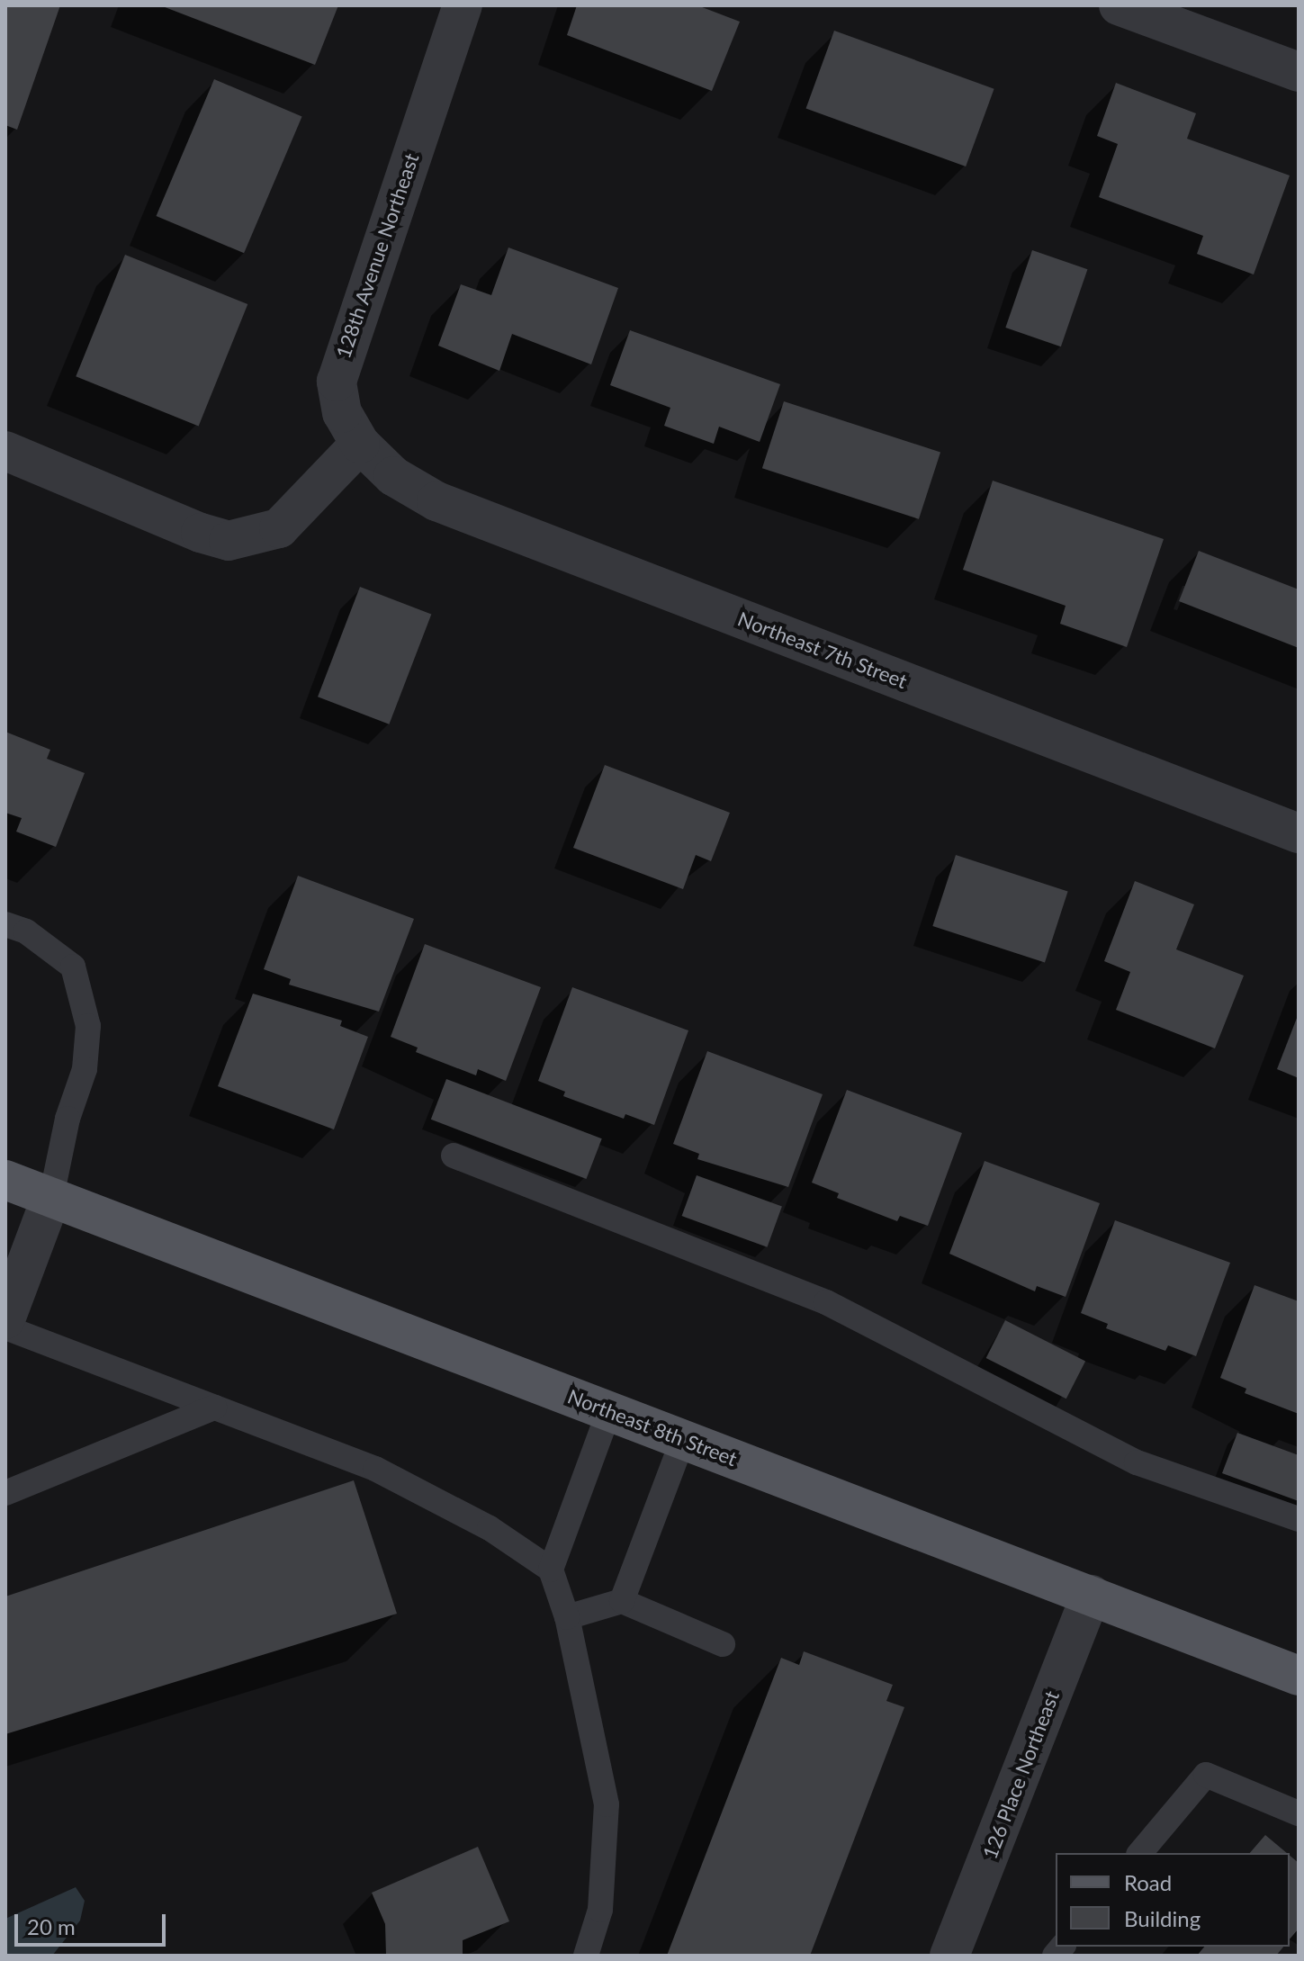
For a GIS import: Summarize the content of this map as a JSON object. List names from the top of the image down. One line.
{"streets":{"main road":["Northeast 8th Street"],"street":["128th Avenue Northeast","Northeast 7th Street","126 Place Northeast"]},"crossings":[["128th Avenue Northeast","Northeast 7th Street"],["Northeast 8th Street","126 Place Northeast"]],"legend":["Road","Building"],"scale_bar":"20 m"}
